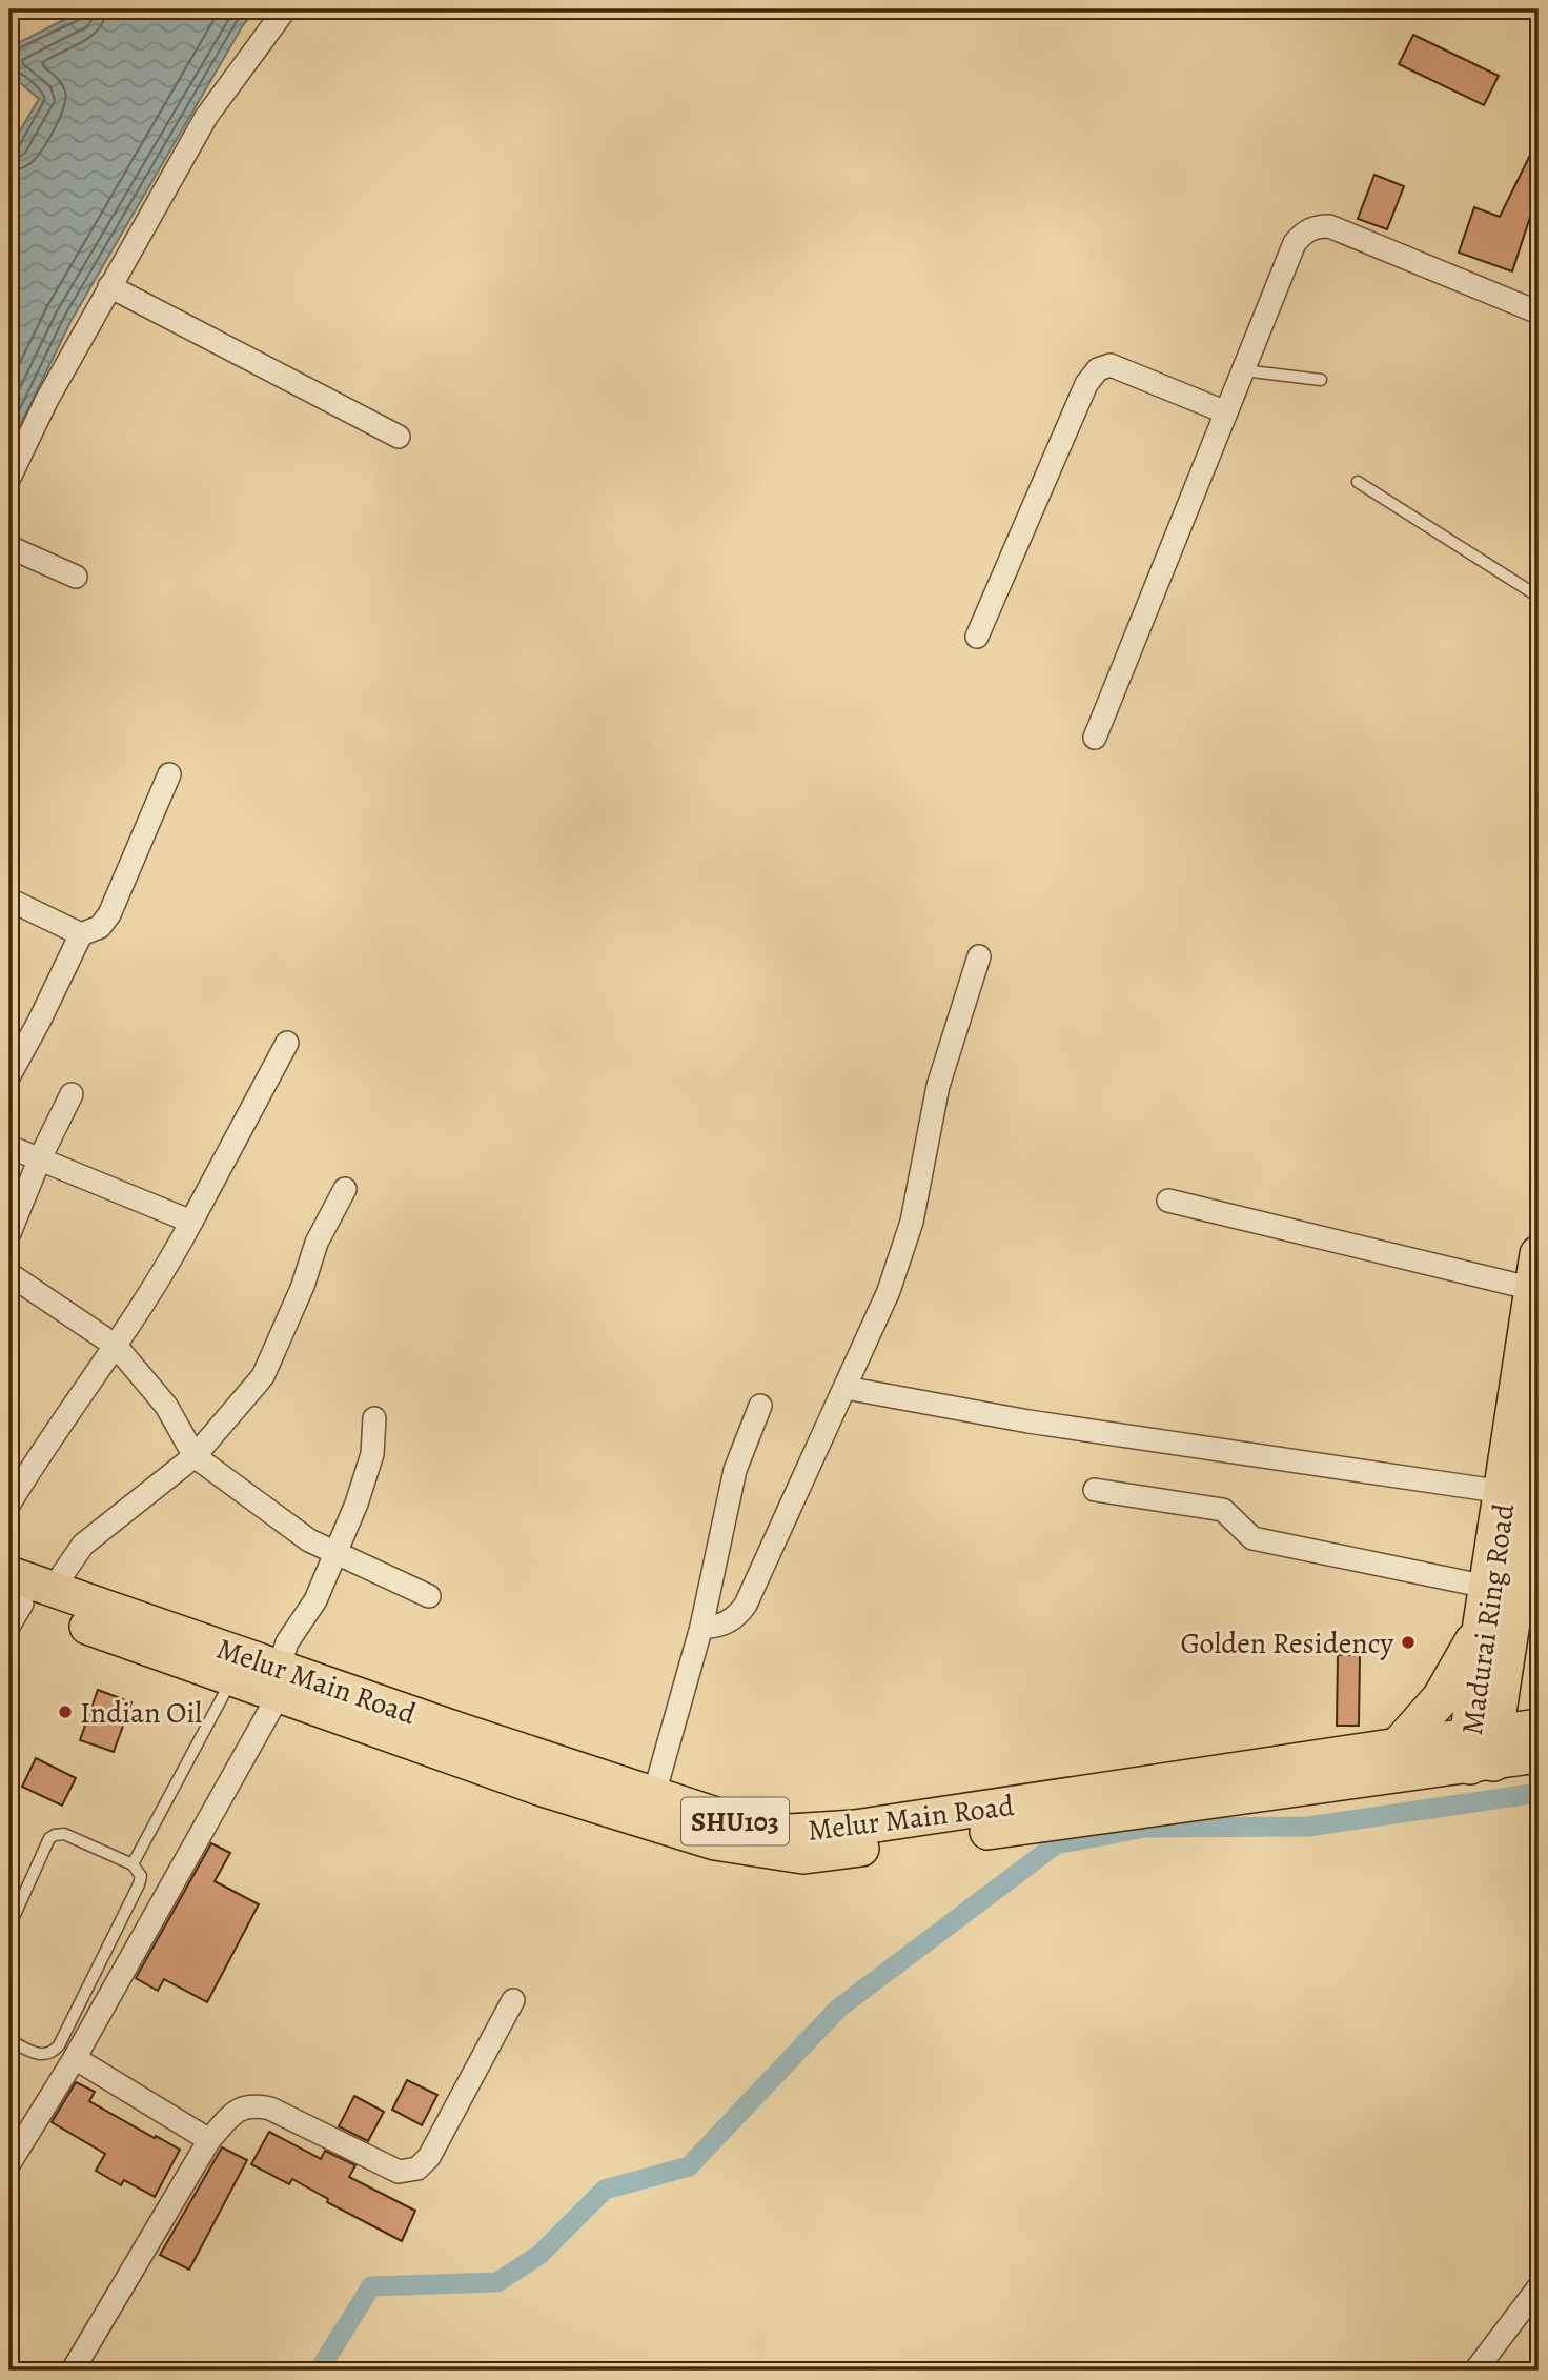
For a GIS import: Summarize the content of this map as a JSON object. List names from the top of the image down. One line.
{"streets":{"highway":["Madurai Ring Road"],"main road":["Melur Main Road","SHU103"]},"crossings":[["Madurai Ring Road","Melur Main Road"]],"places":["Golden Residency","Indian Oil"]}
